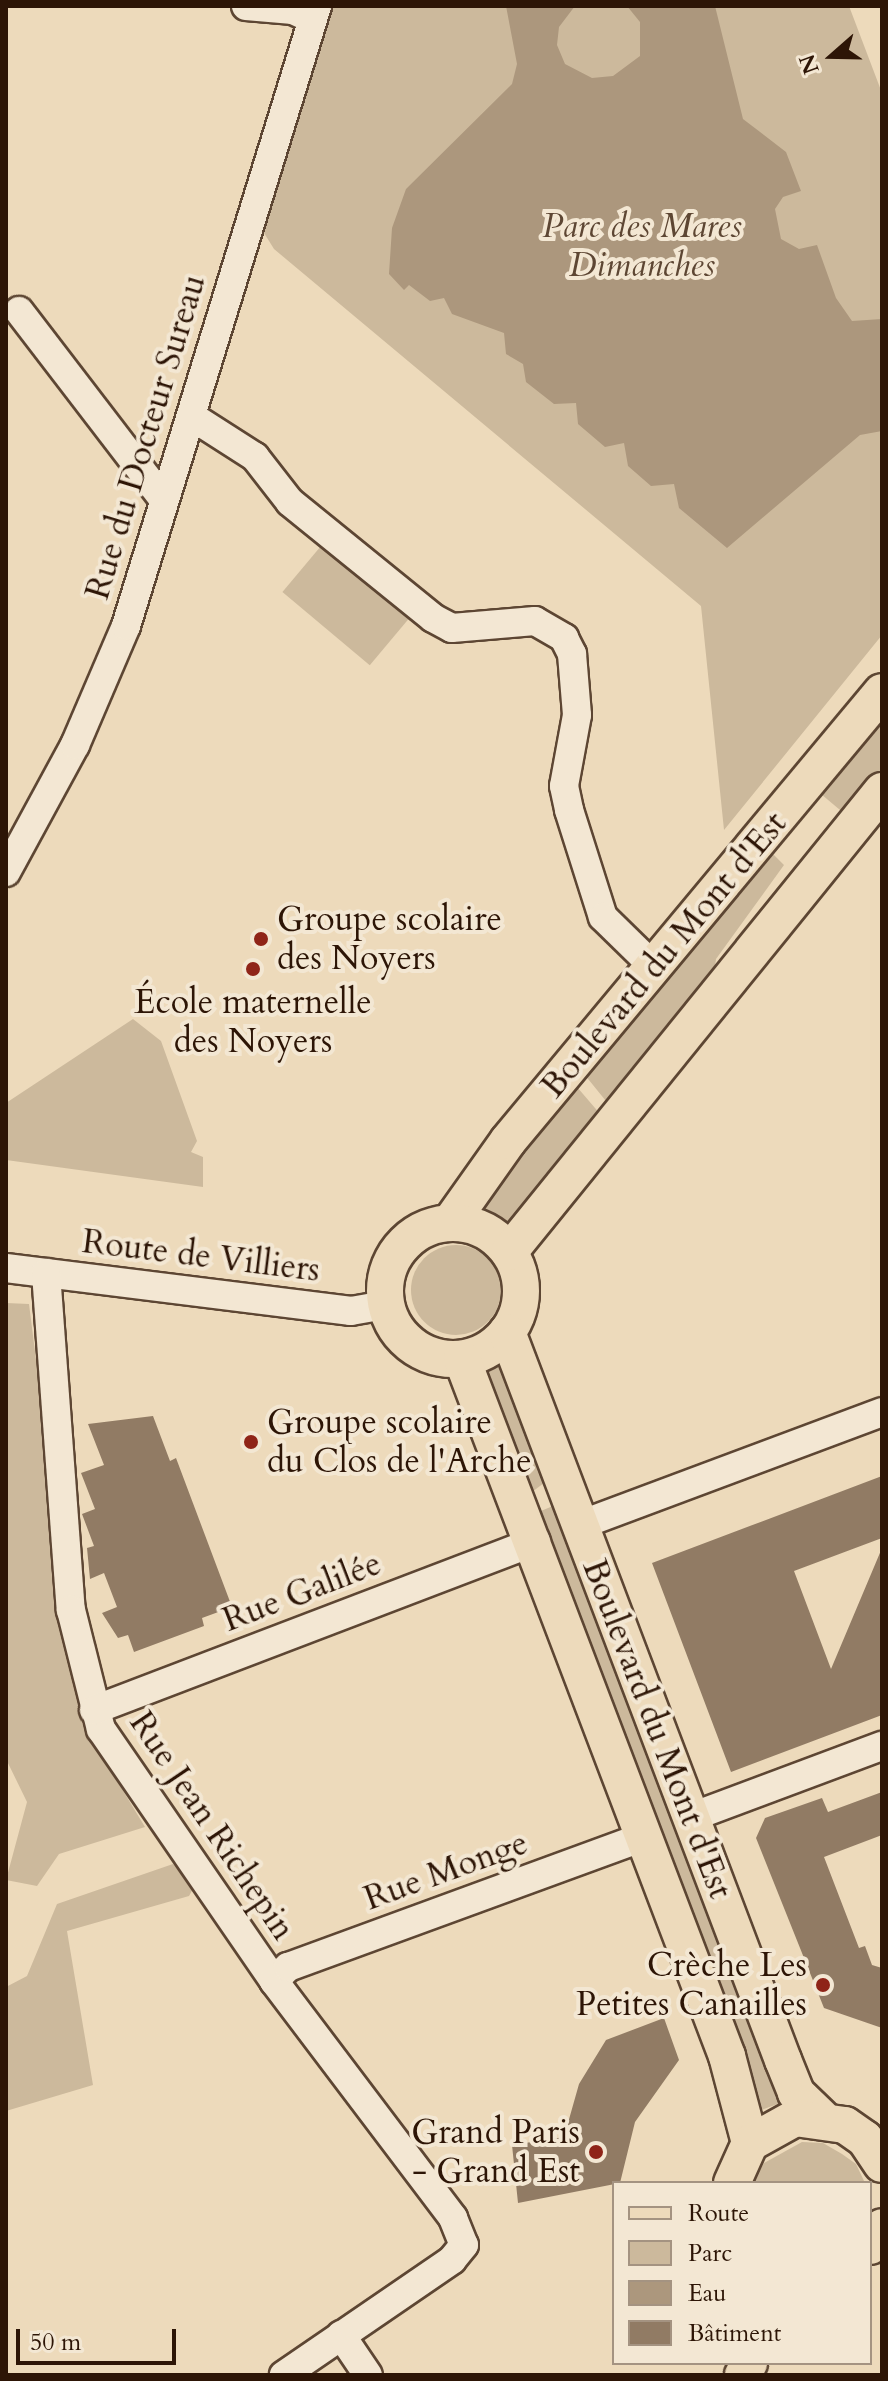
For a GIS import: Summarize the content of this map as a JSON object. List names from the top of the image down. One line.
{"streets":{"main road":["Boulevard du Mont d'Est"],"street":["Rue du Docteur Sureau","Route de Villiers","Rue Galilée","Rue Jean Richepin","Rue Monge"]},"crossings":[["Boulevard du Mont d'Est","Route de Villiers"],["Boulevard du Mont d'Est","Rue Galilée"],["Boulevard du Mont d'Est","Rue Monge"],["Route de Villiers","Rue Jean Richepin"],["Rue Galilée","Rue Jean Richepin"],["Rue Jean Richepin","Rue Monge"]],"parks":["Parc des Mares Dimanches"],"places":["Groupe scolaire des Noyers","École maternelle des Noyers","Groupe scolaire du Clos de l'Arche","Crèche Les Petites Canailles","Grand Paris - Grand Est"],"legend":["Route","Parc","Eau","Bâtiment"],"scale_bar":"50 m","north":"left"}
